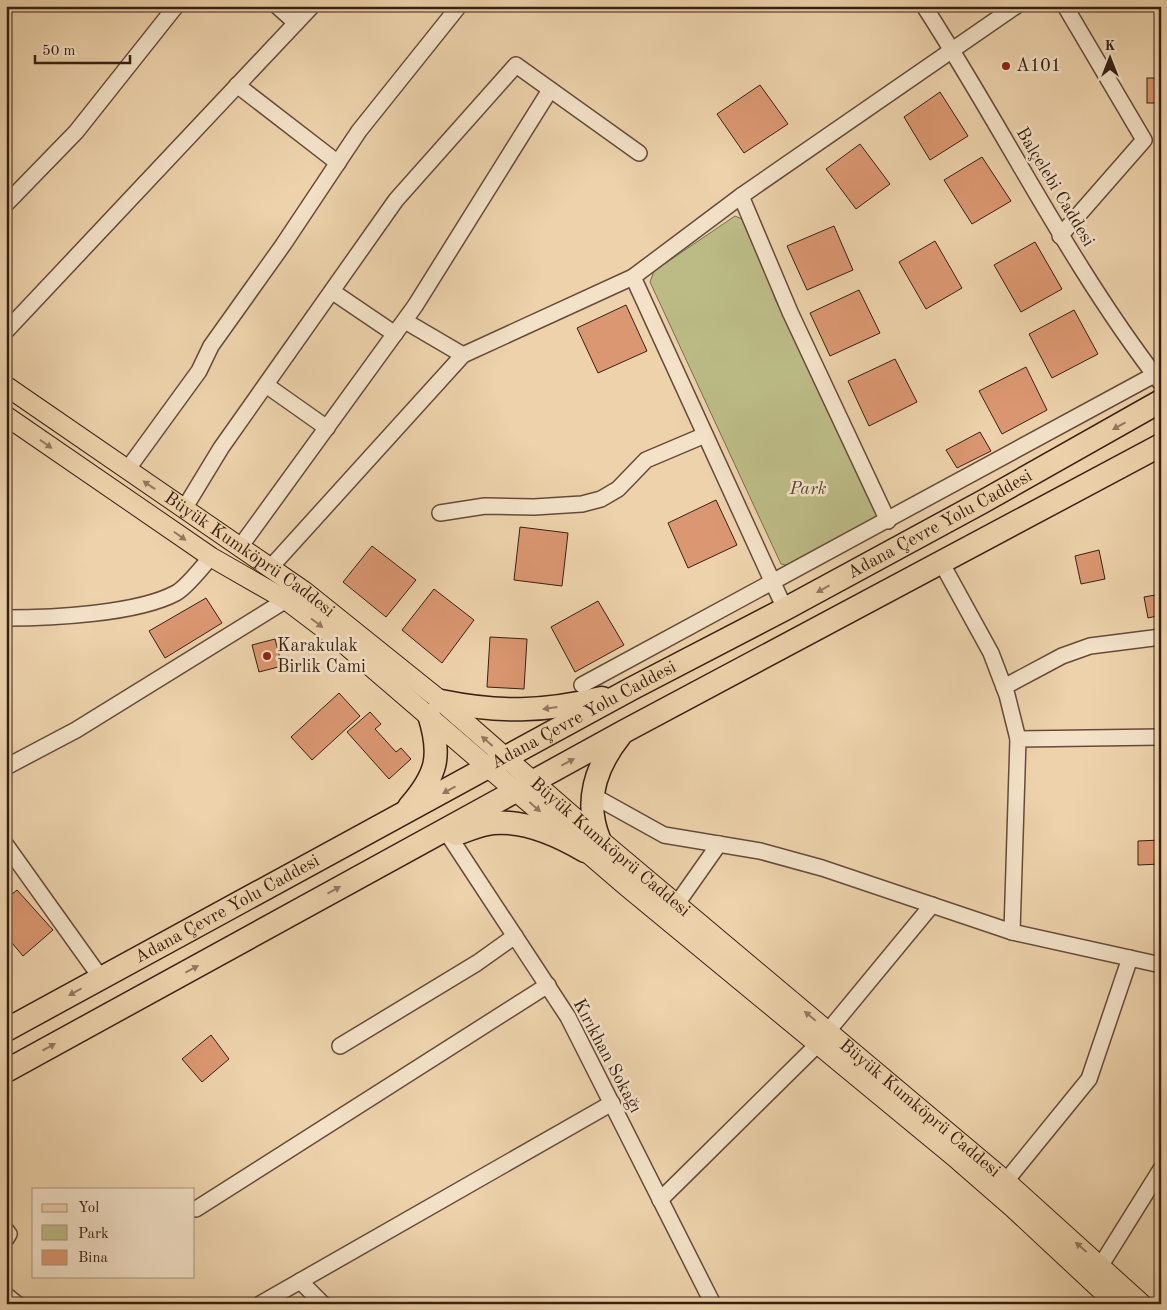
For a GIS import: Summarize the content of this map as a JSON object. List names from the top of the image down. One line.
{"streets":{"highway":["Adana Çevre Yolu Caddesi"],"main road":["Büyük Kumköprü Caddesi"],"street":["Balçelebi Caddesi","Kırıkhan Sokağı"]},"crossings":[["Adana Çevre Yolu Caddesi","Büyük Kumköprü Caddesi"]],"parks":["Park"],"places":["A101","Karakulak Birlik Cami"],"legend":["Yol","Park","Bina"],"scale_bar":"50 m","north":"top"}
